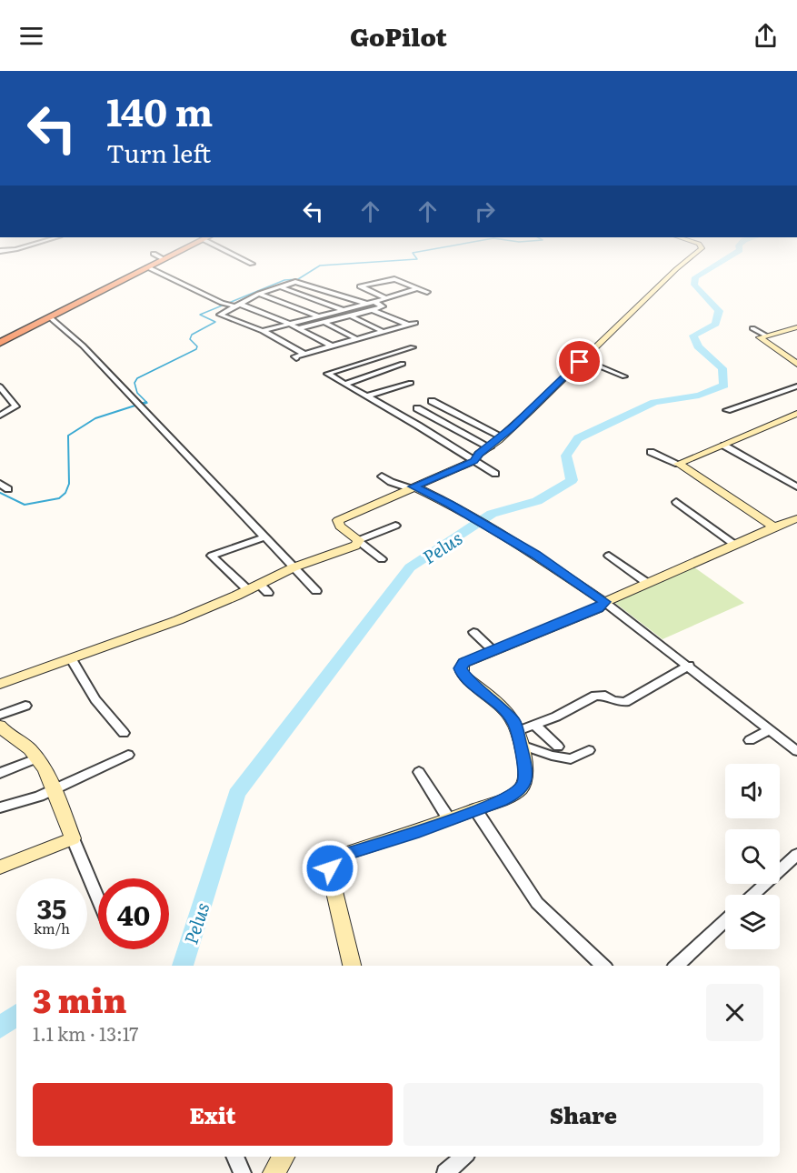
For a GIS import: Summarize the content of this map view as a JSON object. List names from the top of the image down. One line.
{"water":["Pelus"],"page":{"header":"GoPilot","turn":["140 m","Turn left"],"speed":"35 km/h","limit":"40","heading":["3 min","1.1 km · 13:17"],"buttons":["Exit","Share"]}}
